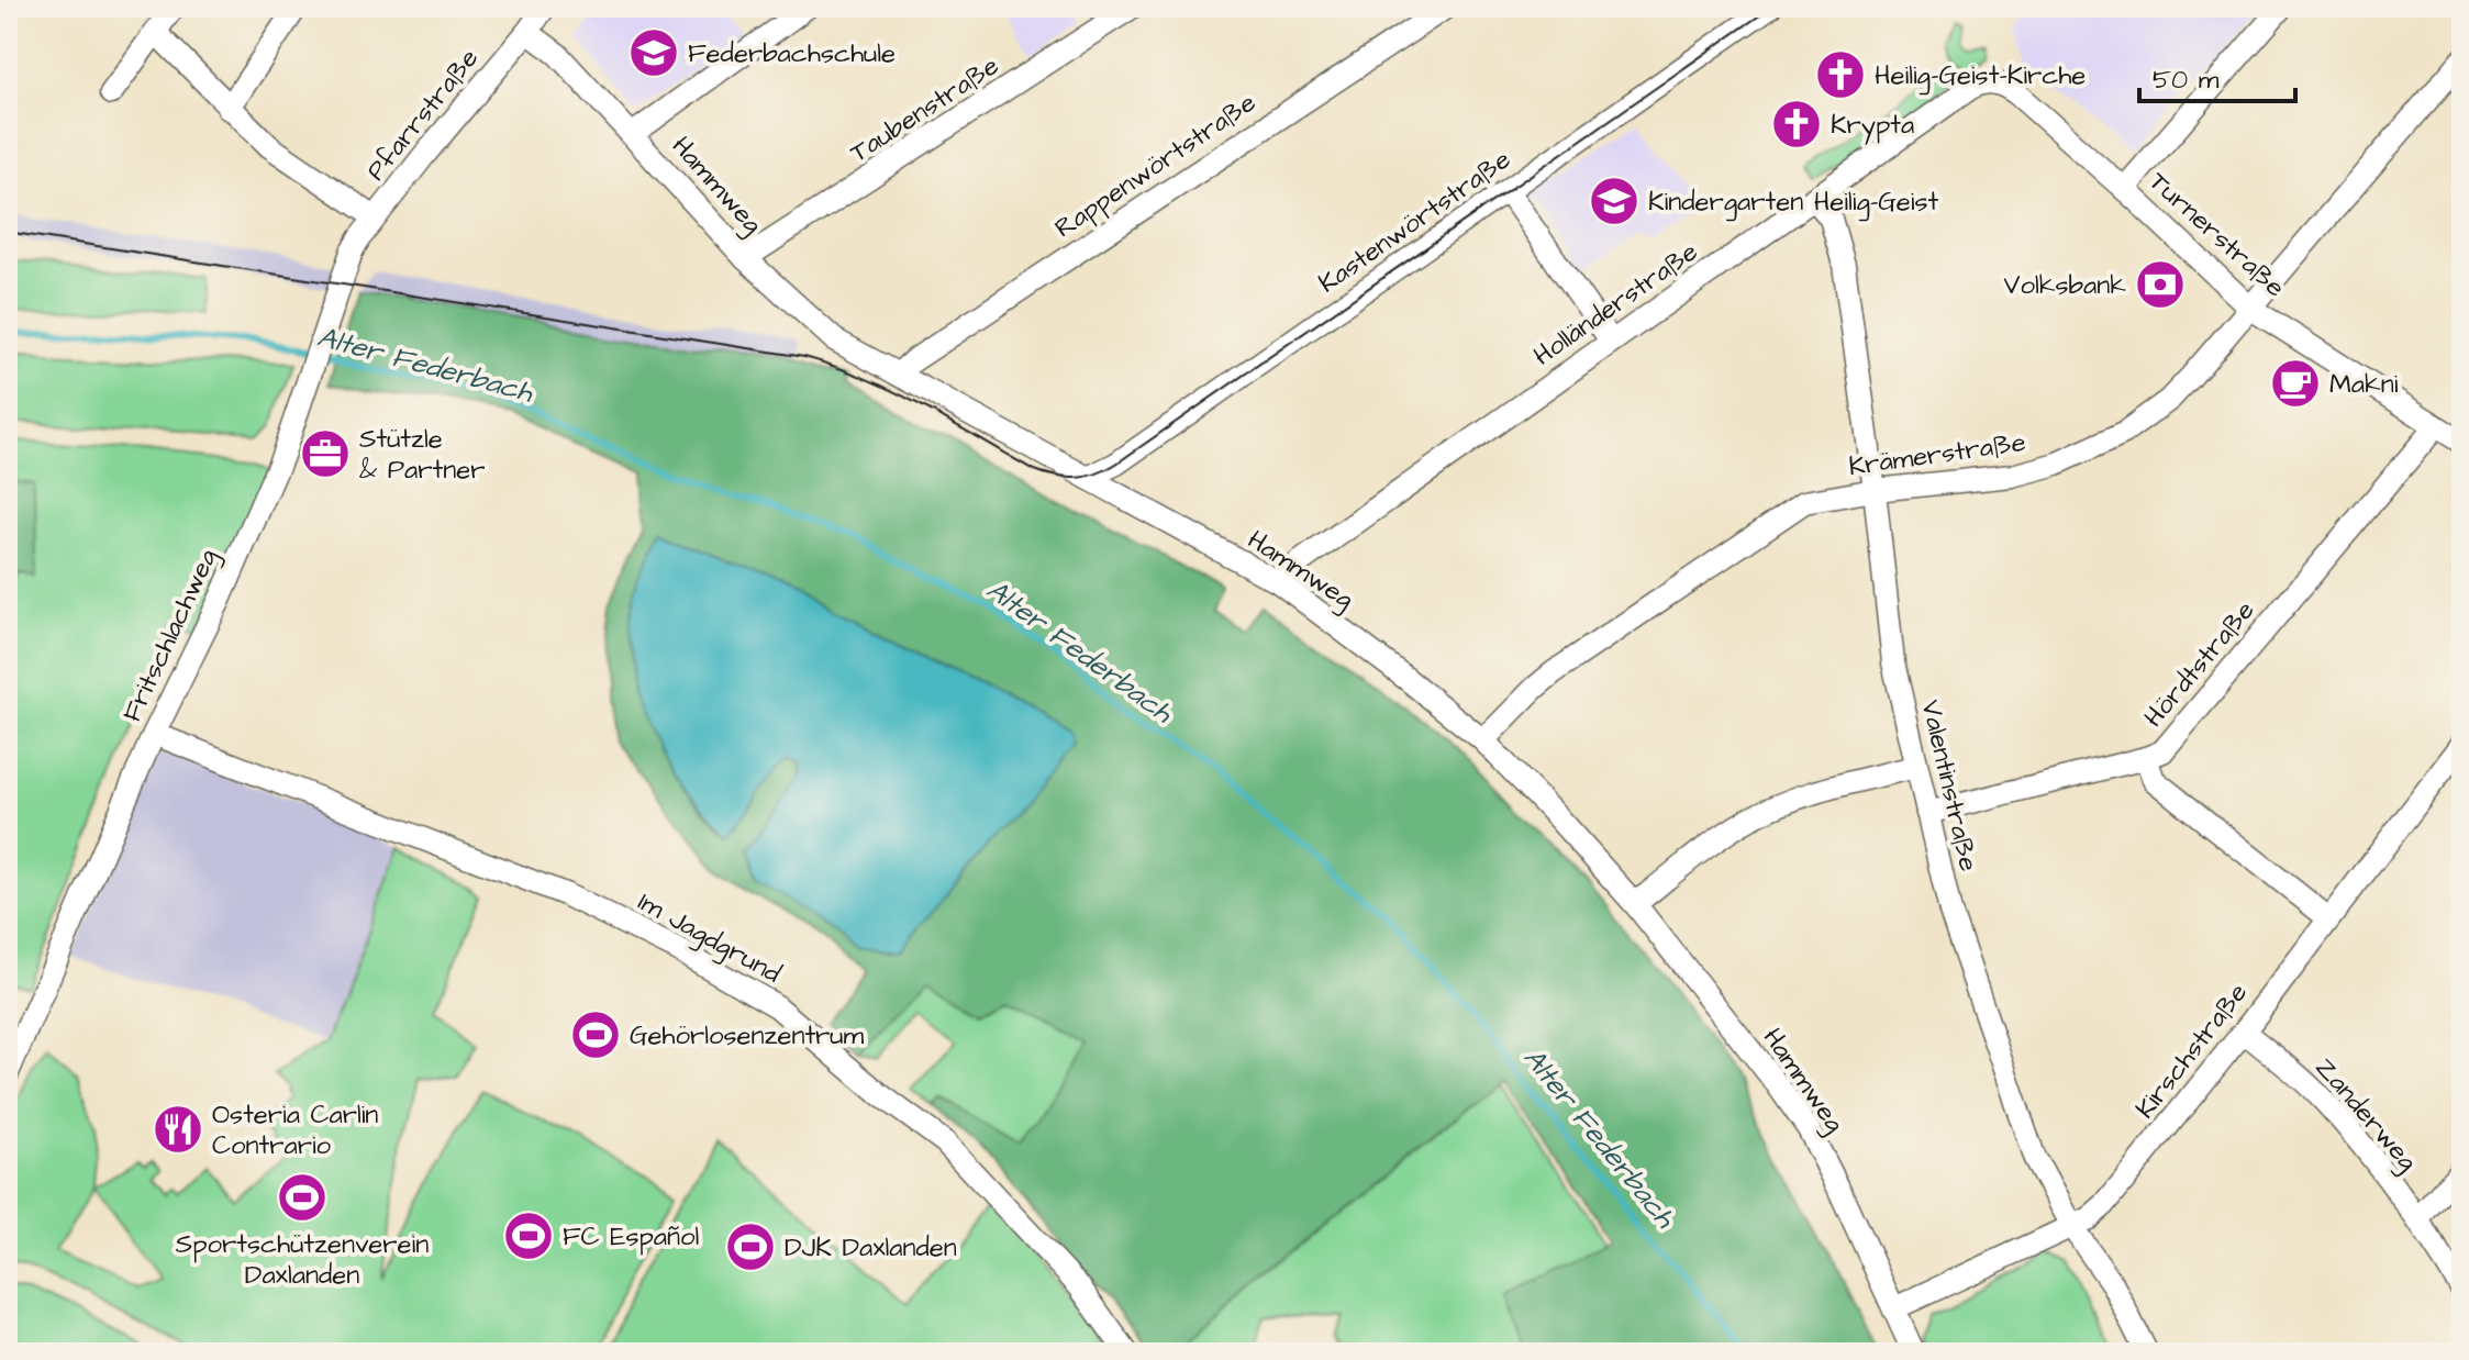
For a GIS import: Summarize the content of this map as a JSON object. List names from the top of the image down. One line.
{"streets":{"street":["Taubenstraße","Pfarrstraße","Rappenwörtstraße","Hammweg","Kastenwörtstraße","Turnerstraße","Holländerstraße","Krämerstraße","Fritschlachweg","Hördtstraße","Valentinstraße","Im Jagdgrund","Kirschstraße","Zanderweg"]},"crossings":[["Taubenstraße","Hammweg"],["Pfarrstraße","Hammweg"],["Pfarrstraße","Fritschlachweg"],["Rappenwörtstraße","Hammweg"],["Hammweg","Kastenwörtstraße"],["Hammweg","Holländerstraße"],["Hammweg","Krämerstraße"],["Hammweg","Kirschstraße"],["Turnerstraße","Holländerstraße"],["Turnerstraße","Krämerstraße"],["Turnerstraße","Hördtstraße"],["Holländerstraße","Valentinstraße"],["Krämerstraße","Valentinstraße"],["Fritschlachweg","Im Jagdgrund"],["Hördtstraße","Valentinstraße"],["Valentinstraße","Kirschstraße"],["Kirschstraße","Zanderweg"]],"water":["Alter Federbach"],"places":{"school or university":["Federbachschule","Kindergarten Heilig-Geist"],"church":["Heilig-Geist-Kirche","Krypta"],"bank":["Volksbank"],"cafe":["Makni"],"office":["Stützle & Partner"],"sports":["Gehörlosenzentrum","Sportschützenverein Daxlanden","FC Español","DJK Daxlanden"],"restaurant":["Osteria Carlin Contrario"]},"scale_bar":"50 m"}
